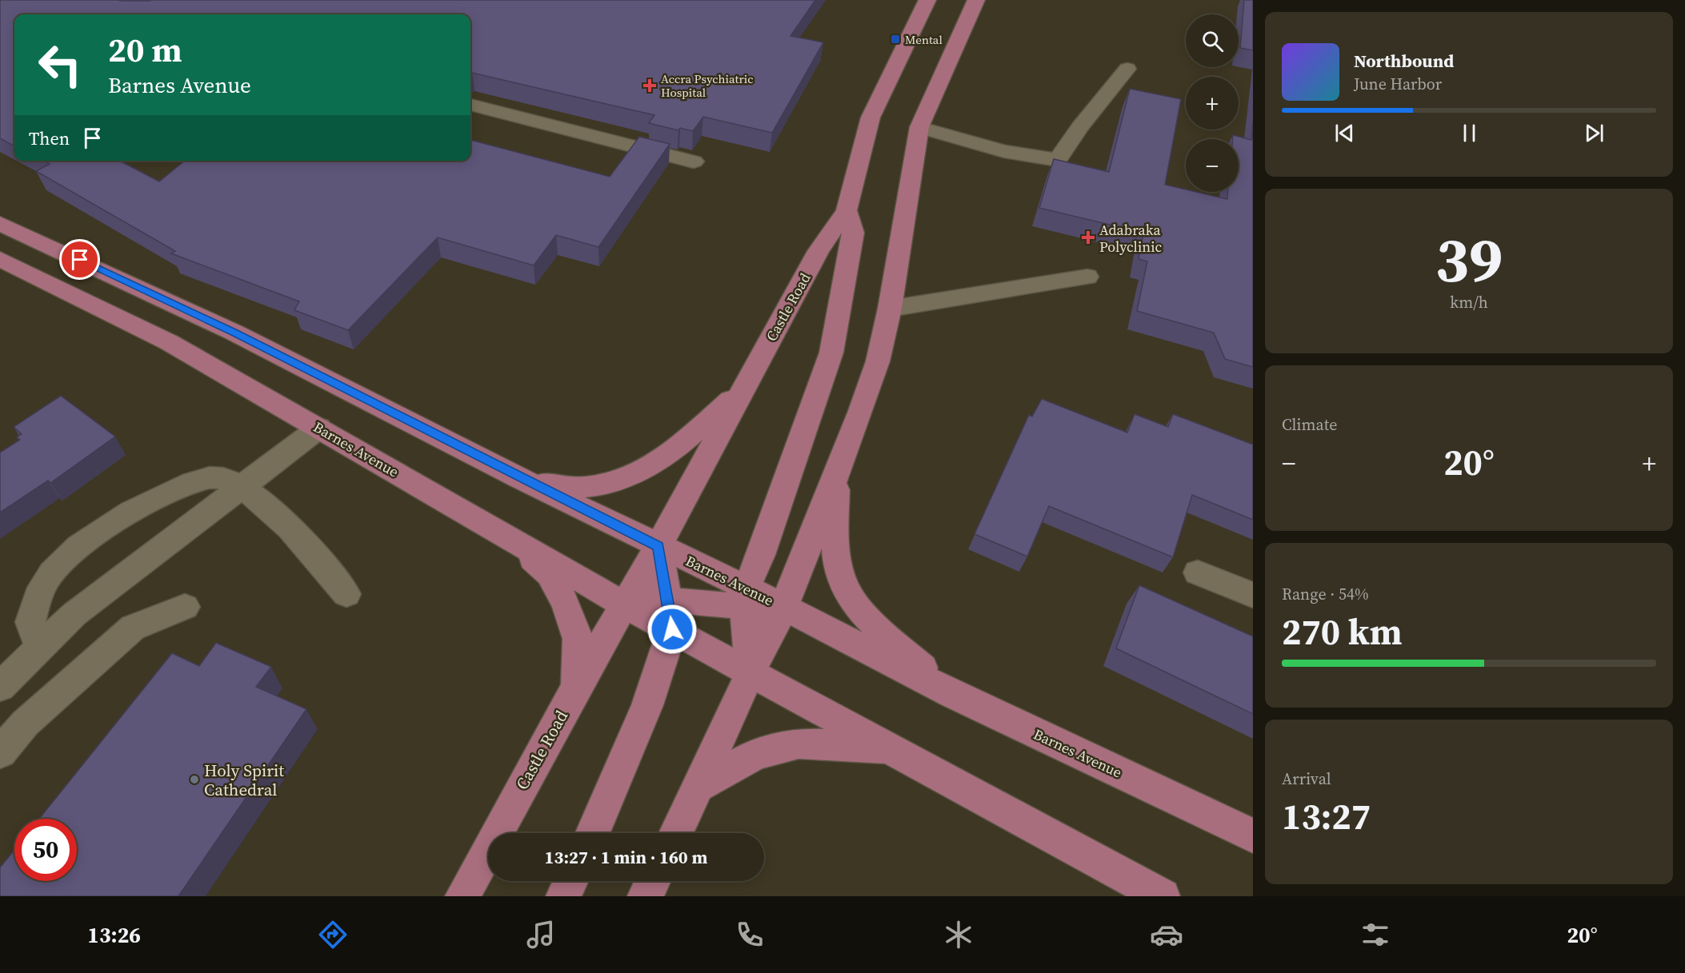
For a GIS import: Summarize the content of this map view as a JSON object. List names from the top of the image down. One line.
{"streets":{"main road":["Castle Road","Barnes Avenue"]},"crossings":[["Castle Road","Barnes Avenue"]],"places":{"transit":["Mental"],"health":["Accra Psychiatric Hospital","Adabraka Polyclinic"],"other":["Holy Spirit Cathedral"]},"page":{"map_buttons":["+","−"],"turn":["20 m","Barnes Avenue"],"song":["Northbound","June Harbor"],"then":"Then","tile":[["39","km/h"],"Climate",["Range · 54%","270 km"],["Arrival","13:27"]],"heat":["−","20°","+"],"limit":"50","trip":"13:27 · 1 min · 160 m","tabs":["13:26","20°"]}}
